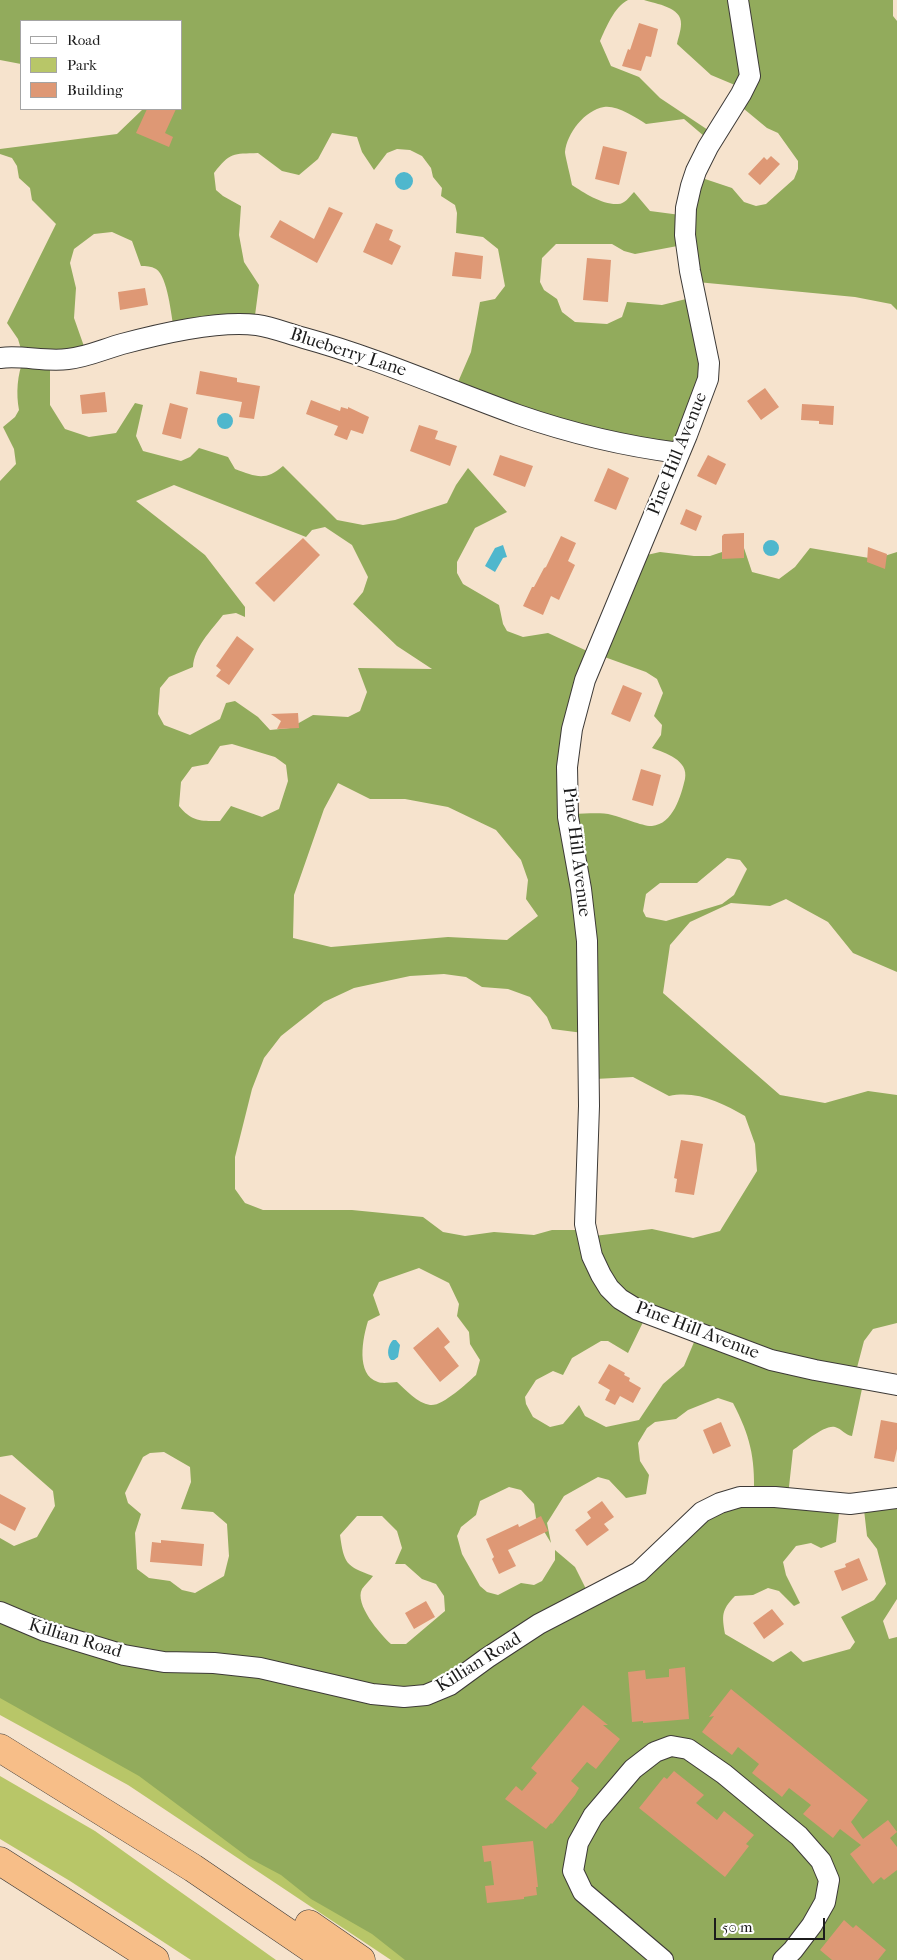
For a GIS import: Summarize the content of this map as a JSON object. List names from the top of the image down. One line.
{"streets":{"street":["Blueberry Lane","Pine Hill Avenue","Killian Road"]},"crossings":[["Blueberry Lane","Pine Hill Avenue"]],"legend":["Road","Park","Building"],"scale_bar":"50 m"}
